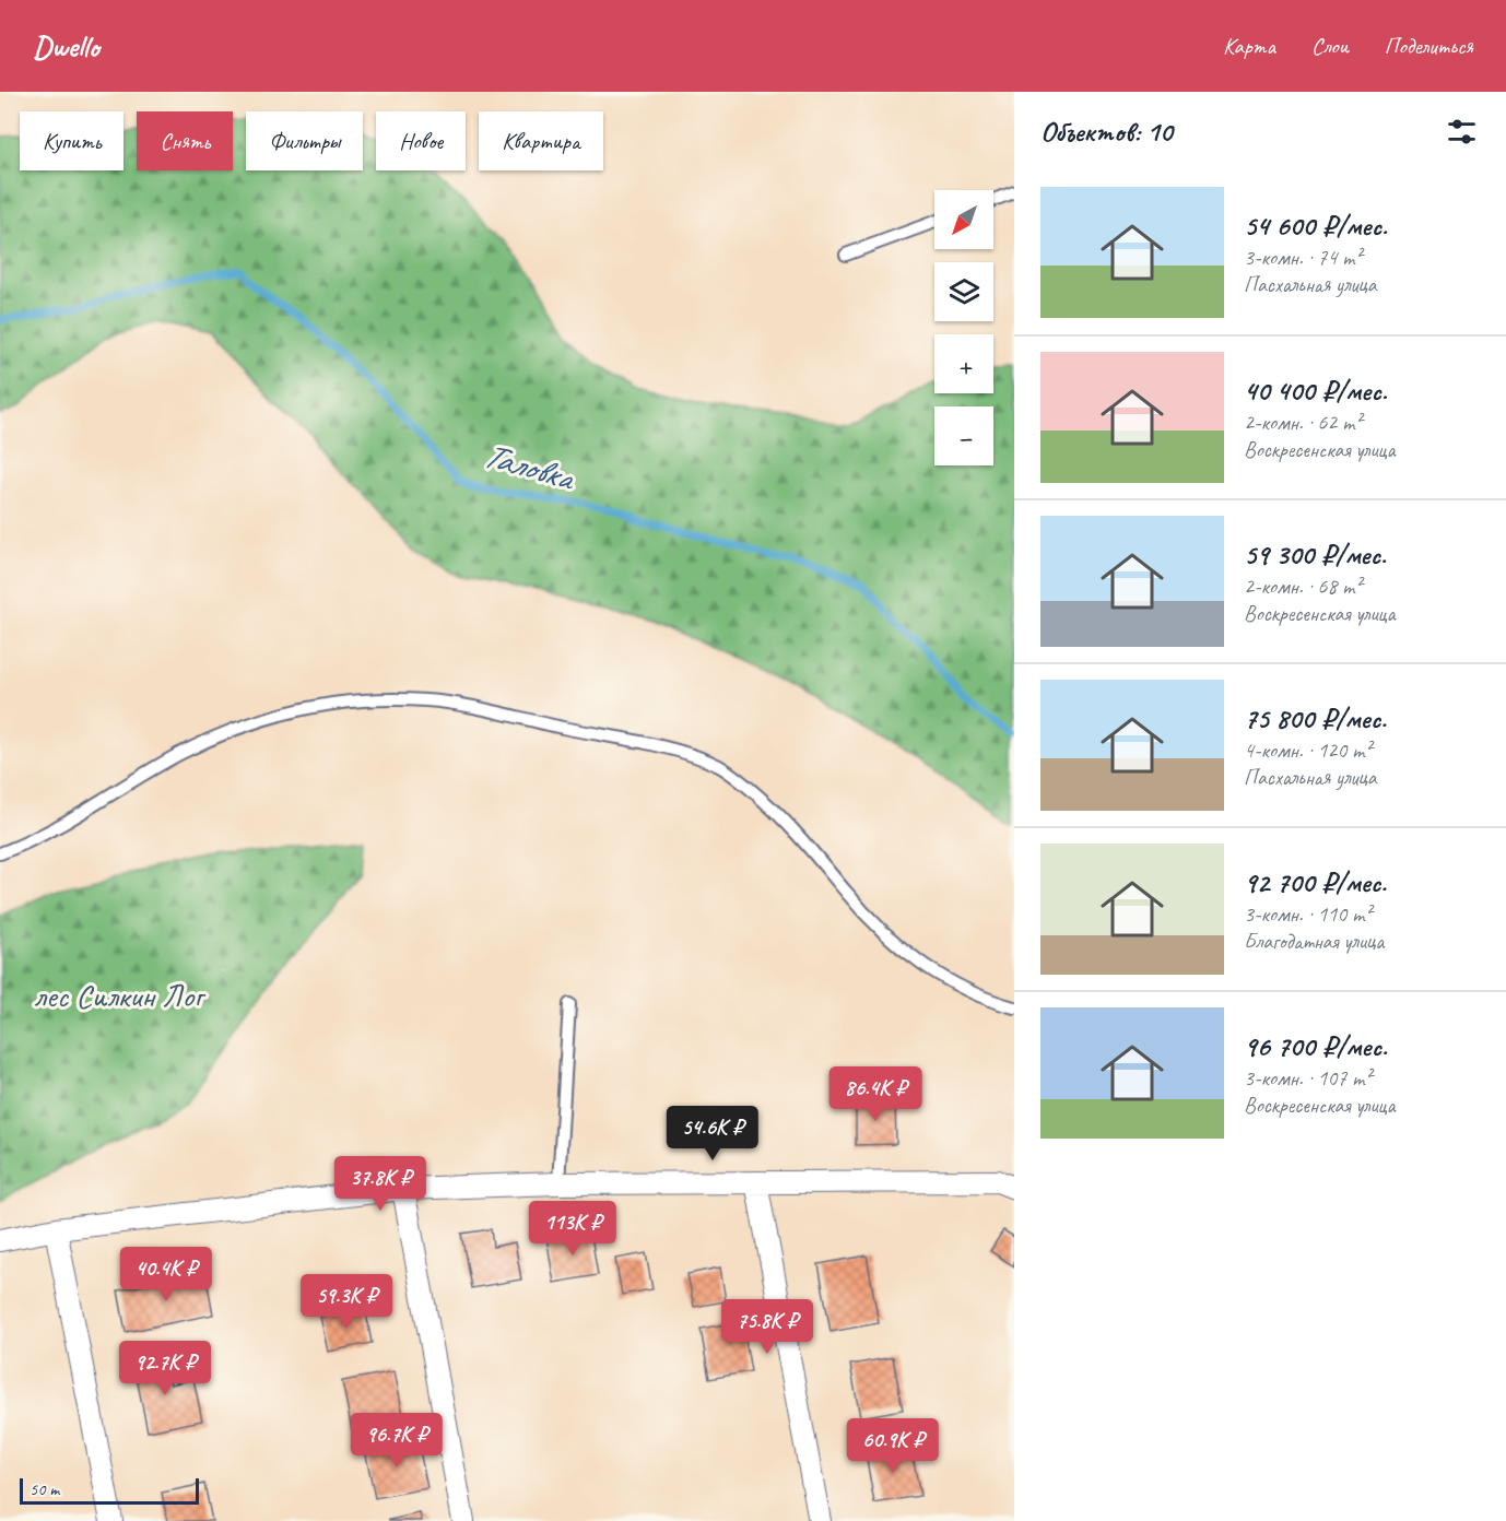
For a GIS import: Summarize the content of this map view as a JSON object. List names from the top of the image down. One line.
{"water":["Таловка"],"parks":["лес Силкин Лог"],"scale_bar":"50 m","north":"bottom left","page":{"header":"Dwello","nav":["Карта","Слои","Поделиться"],"heading":"Объектов: 10","chip":["Купить","Снять","Фильтры","Новое","Квартира"],"list":[{"name":"54 600 ₽/мес.","note":"3-комн. · 74 m² · Пасхальная улица"},{"name":"40 400 ₽/мес.","note":"2-комн. · 62 m² · Воскресенская улица"},{"name":"59 300 ₽/мес.","note":"2-комн. · 68 m² · Воскресенская улица"},{"name":"75 800 ₽/мес.","note":"4-комн. · 120 m² · Пасхальная улица"},{"name":"92 700 ₽/мес.","note":"3-комн. · 110 m² · Благодатная улица"},{"name":"96 700 ₽/мес.","note":"3-комн. · 107 m² · Воскресенская улица"}],"map_buttons":["+","−"],"price":["86.4K ₽","54.6K ₽","37.8K ₽","113K ₽","40.4K ₽","59.3K ₽","75.8K ₽","92.7K ₽","96.7K ₽","60.9K ₽"],"scale":"50 m"}}
